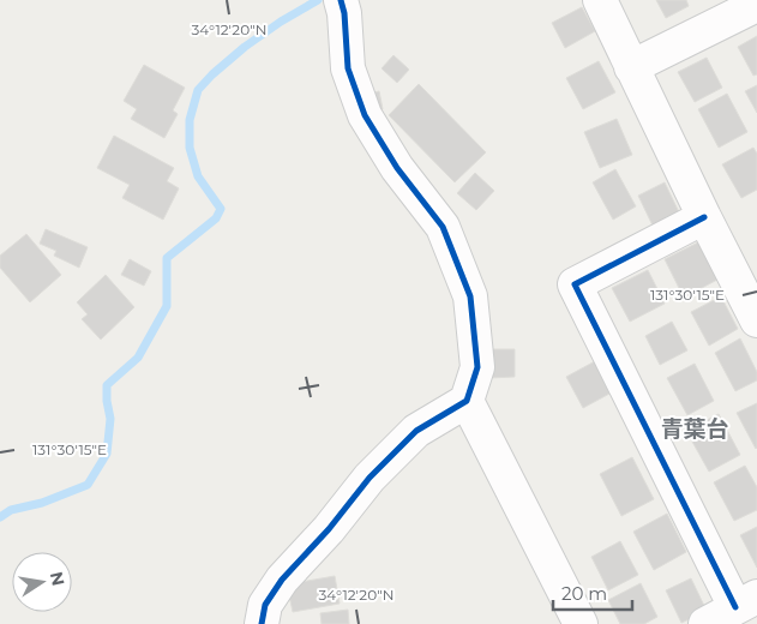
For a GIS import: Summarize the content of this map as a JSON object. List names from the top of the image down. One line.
{"districts":["青葉台"],"scale_bar":"20 m","north":"right","coordinates":["34°12'20\"N","131°30'15\"E"]}
